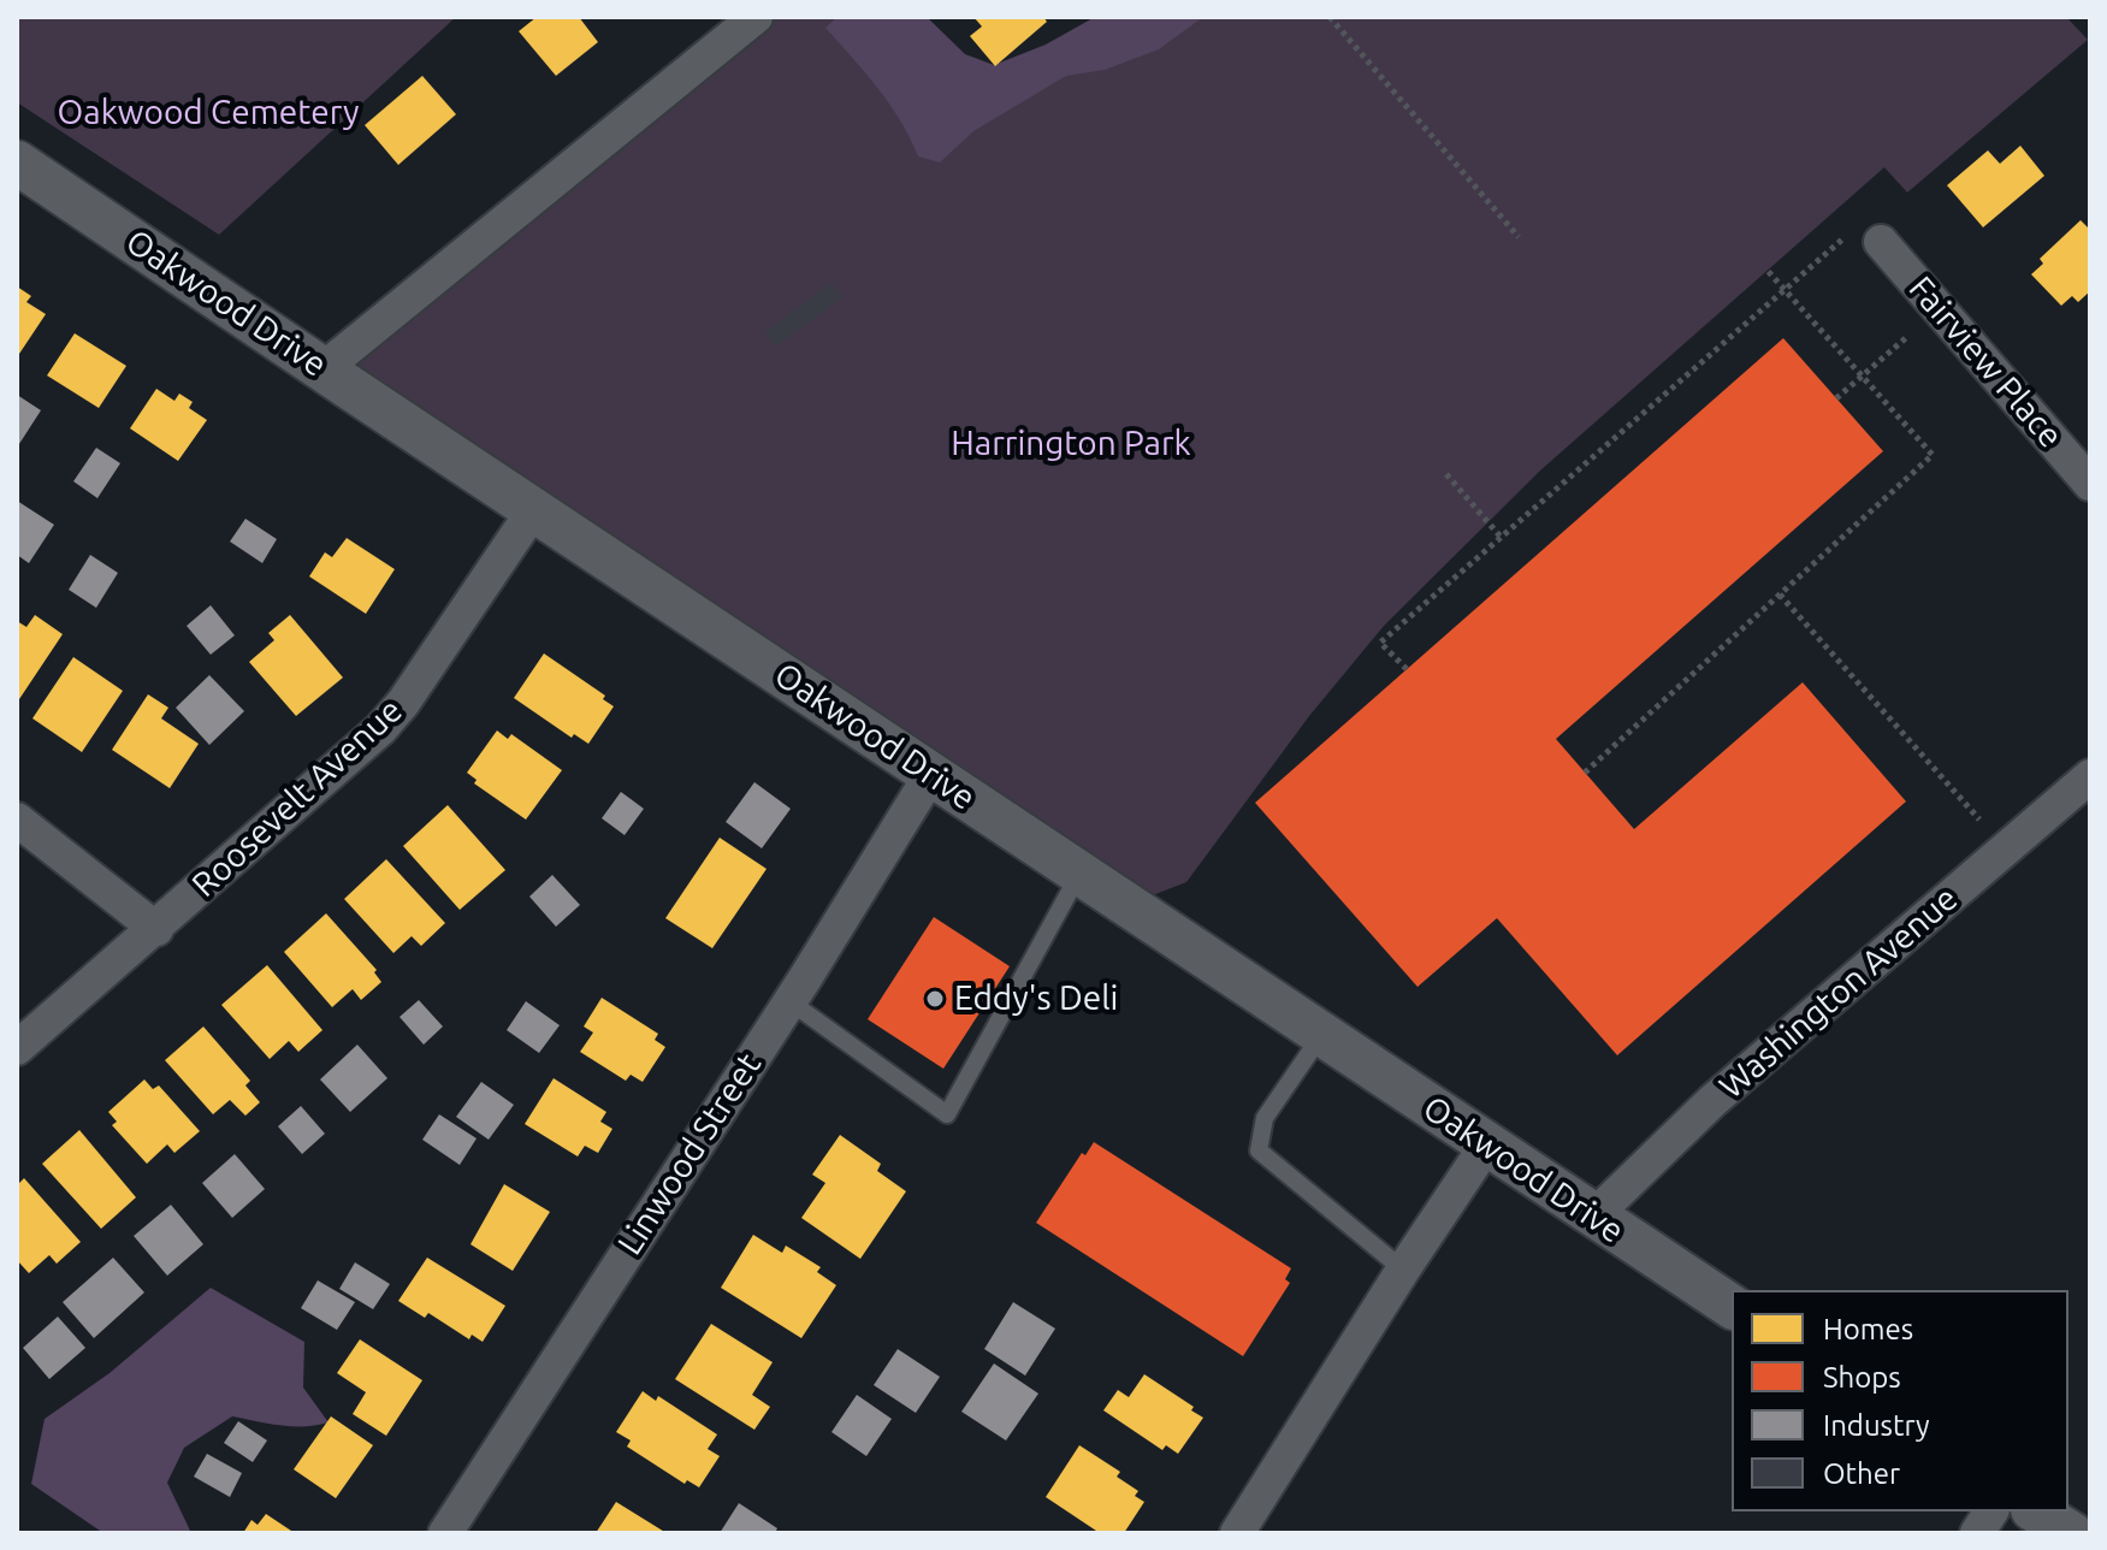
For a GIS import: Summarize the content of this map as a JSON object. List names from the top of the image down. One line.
{"streets":{"street":["Oakwood Drive","Fairview Place","Roosevelt Avenue","Washington Avenue","Linwood Street"]},"crossings":[["Oakwood Drive","Roosevelt Avenue"],["Oakwood Drive","Washington Avenue"],["Oakwood Drive","Linwood Street"]],"parks":["Oakwood Cemetery","Harrington Park"],"places":["Eddy's Deli"],"legend":["Homes","Shops","Industry","Other"]}
